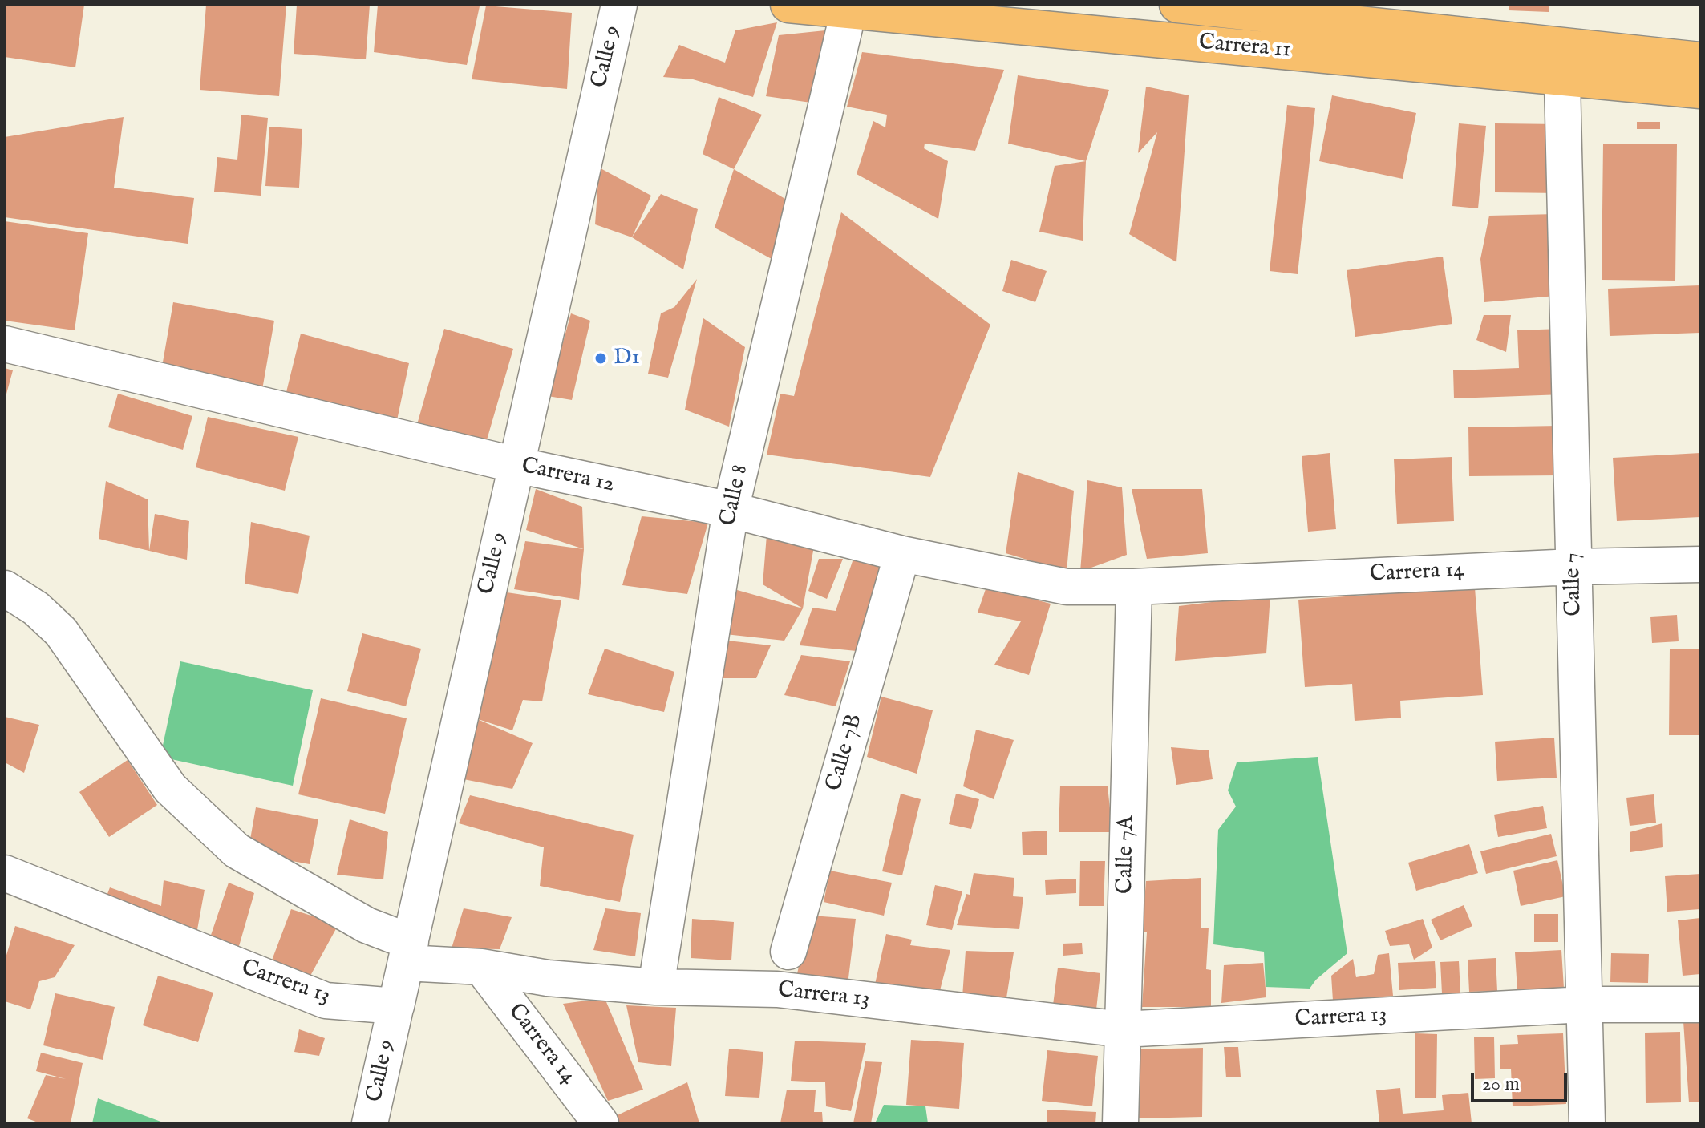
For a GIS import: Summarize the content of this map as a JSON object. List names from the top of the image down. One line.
{"streets":{"main road":["Carrera 11"],"street":["Calle 9","Carrera 12","Calle 8","Carrera 14","Calle 7","Calle 7B","Calle 7A","Carrera 13"]},"crossings":[["Carrera 11","Calle 8"],["Carrera 11","Calle 7"],["Calle 9","Carrera 12"],["Calle 9","Carrera 13"],["Carrera 12","Calle 8"],["Carrera 12","Carrera 14"],["Carrera 12","Calle 7B"],["Carrera 12","Calle 7A"],["Calle 8","Carrera 13"],["Carrera 14","Calle 7"],["Carrera 14","Calle 7A"],["Carrera 14","Carrera 13"],["Calle 7","Carrera 13"],["Calle 7A","Carrera 13"]],"places":["D1"],"scale_bar":"20 m"}
